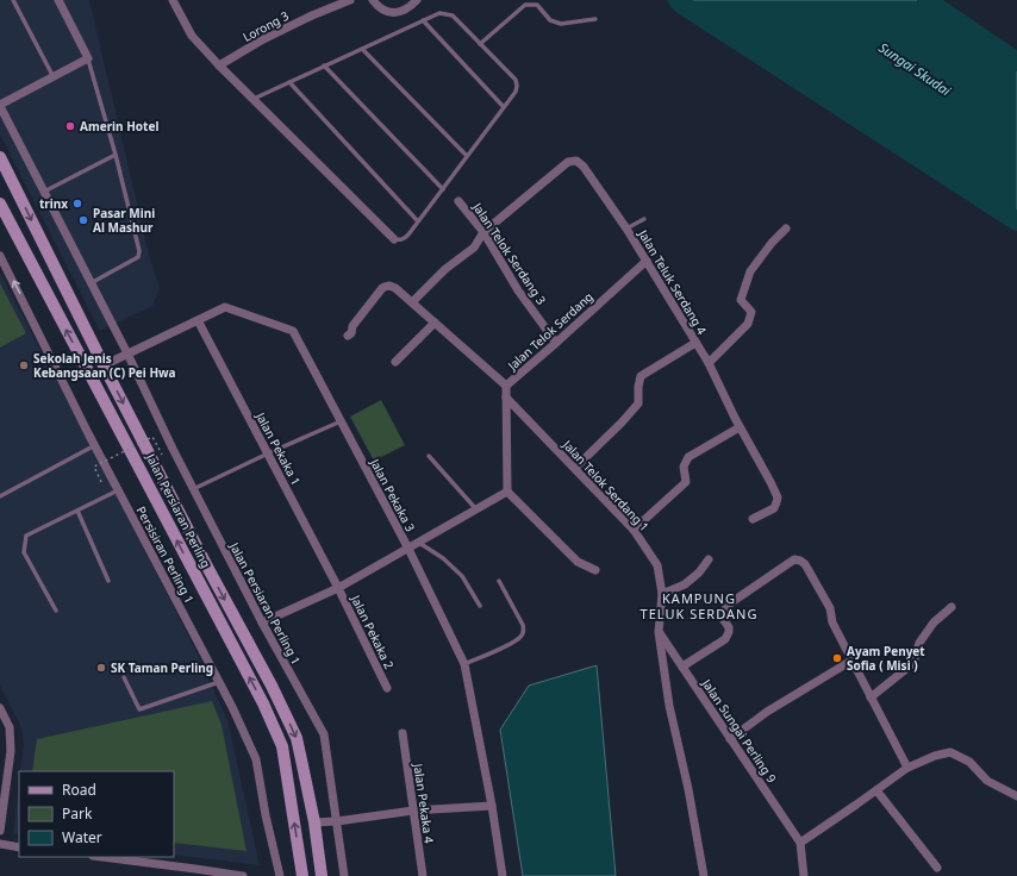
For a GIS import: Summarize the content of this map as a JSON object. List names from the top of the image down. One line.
{"streets":{"main road":["Jalan Persiaran Perling"],"street":["Lorong 3","Jalan Telok Serdang 3","Jalan Teluk Serdang 4","Jalan Telok Serdang","Jalan Pekaka 1","Jalan Telok Serdang 1","Jalan Pekaka 3","Persisiran Perling 1","Jalan Persiaran Perling 1","Jalan Pekaka 2","Jalan Sungai Perling 9","Jalan Pekaka 4"]},"crossings":[["Jalan Telok Serdang 3","Jalan Teluk Serdang 4"],["Jalan Telok Serdang 3","Jalan Telok Serdang"],["Jalan Teluk Serdang 4","Jalan Telok Serdang"],["Jalan Telok Serdang","Jalan Telok Serdang 1"],["Jalan Pekaka 1","Jalan Pekaka 3"],["Jalan Pekaka 1","Jalan Pekaka 2"],["Jalan Telok Serdang 1","Jalan Sungai Perling 9"],["Jalan Pekaka 3","Jalan Persiaran Perling"],["Jalan Pekaka 3","Jalan Persiaran Perling 1"]],"districts":["KAMPUNG TELUK SERDANG"],"water":["Sungai Skudai"],"places":["Amerin Hotel","trinx","Pasar Mini Al Mashur","Sekolah Jenis Kebangsaan (C) Pei Hwa","Ayam Penyet Sofia ( Misi )","SK Taman Perling"],"legend":["Road","Park","Water"]}
